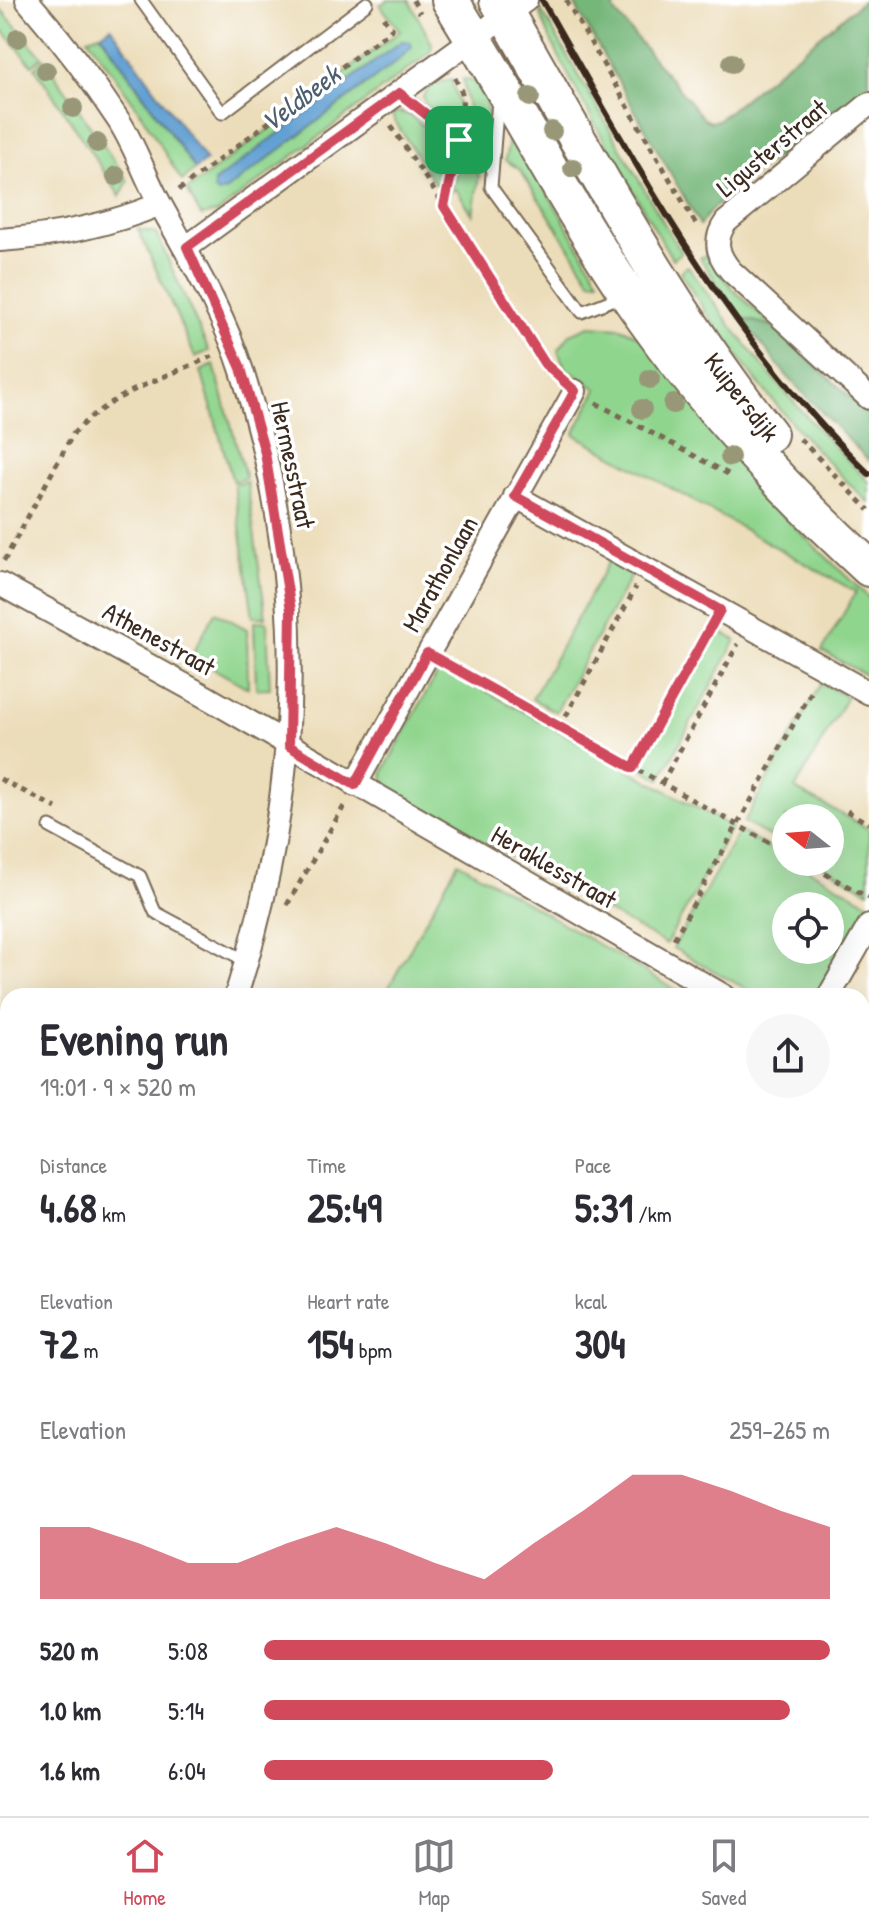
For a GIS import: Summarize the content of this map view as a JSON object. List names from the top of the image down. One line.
{"streets":{"main road":["Kuipersdijk"],"street":["Ligusterstraat","Hermesstraat","Marathonlaan","Athenestraat","Heraklesstraat"]},"crossings":[["Hermesstraat","Athenestraat"],["Marathonlaan","Heraklesstraat"]],"water":["Veldbeek"],"north":"left","page":{"heading":["Evening run","19:01 · 9 × 520 m"],"stats":[["Distance","4.68 km"],["Time","25:49"],["Pace","5:31 /km"],["Elevation","72 m"],["Heart rate","154 bpm"],["kcal","304"]],"chart":["Elevation","259–265 m"],"list":[{"name":"520 m","note":"5:08"},{"name":"1.0 km","note":"5:14"},{"name":"1.6 km","note":"6:04"}],"tabs":["Home","Map","Saved"]}}
